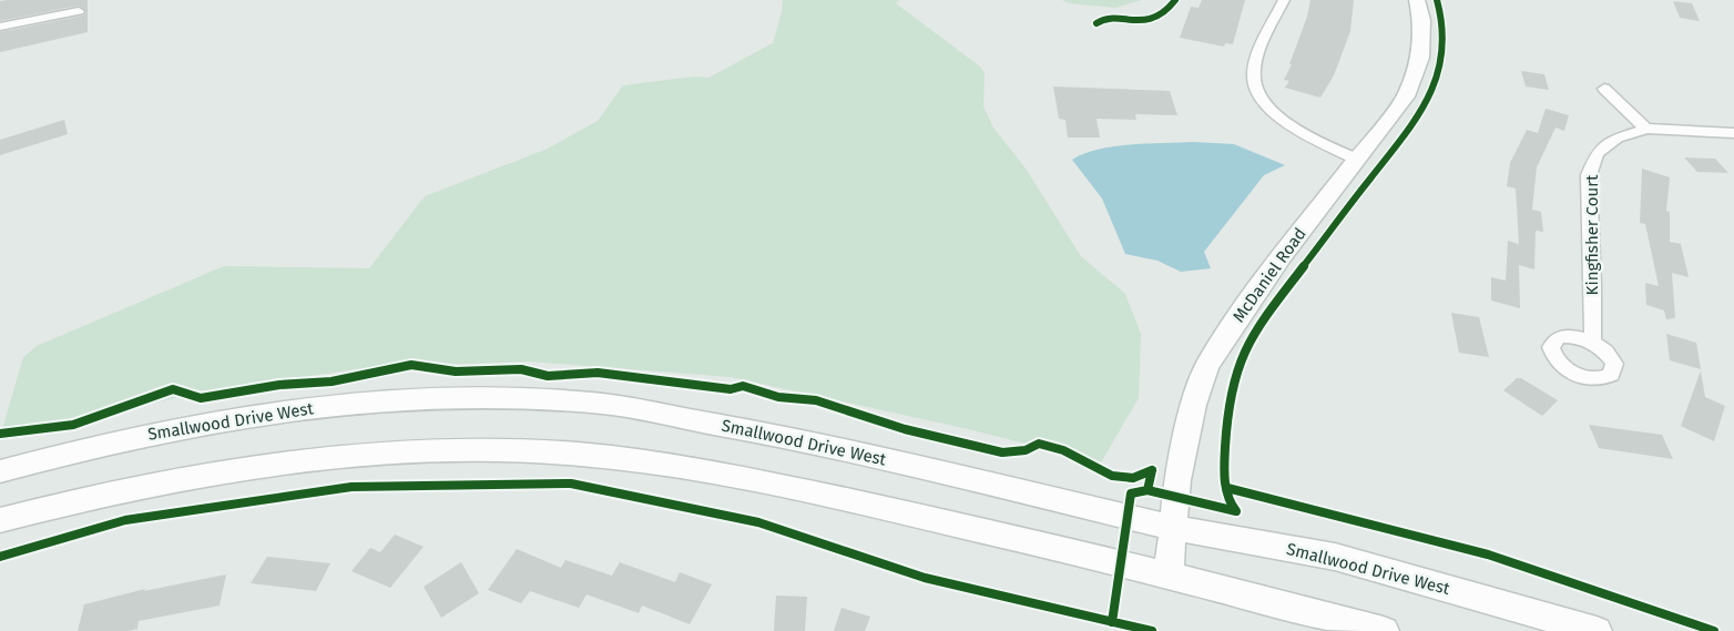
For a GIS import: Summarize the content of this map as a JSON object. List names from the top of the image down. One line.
{"streets":{"street":["Kingfisher Court","McDaniel Road","Smallwood Drive West"]},"crossings":[["McDaniel Road","Smallwood Drive West"]]}
